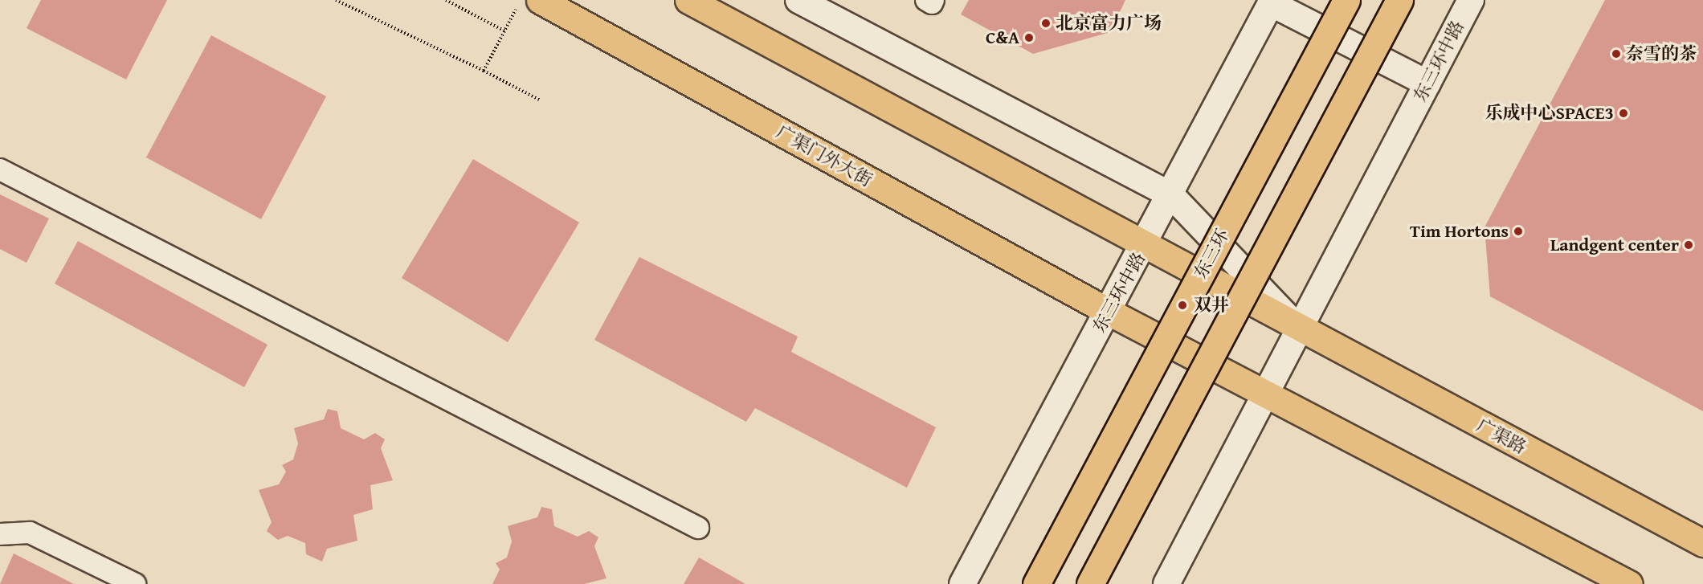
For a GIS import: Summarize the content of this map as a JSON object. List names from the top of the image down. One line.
{"streets":{"main road":["广渠门外大街","东三环","广渠路"],"street":["东三环中路"]},"crossings":[["东三环中路","广渠门外大街"],["东三环中路","广渠路"]],"places":["北京富力广场","C&A","奈雪的茶","乐成中心SPACE3","Tim Hortons","Landgent center","双井"]}
